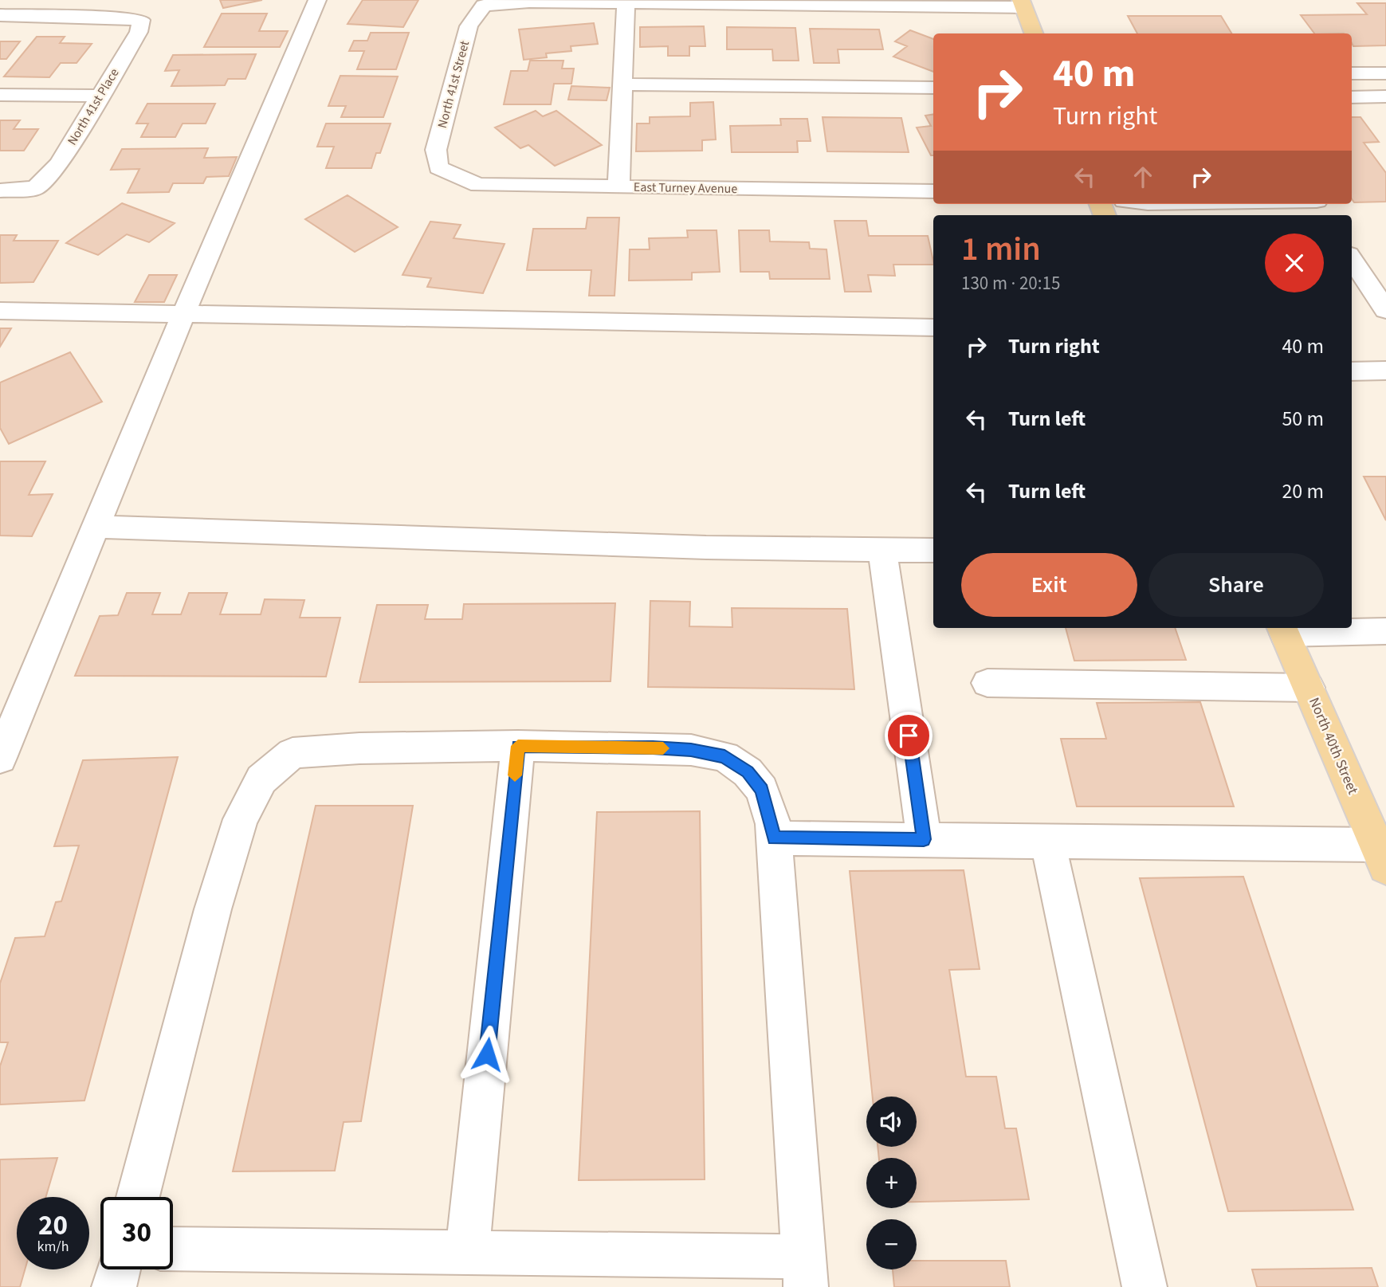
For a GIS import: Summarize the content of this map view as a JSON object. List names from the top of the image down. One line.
{"streets":{"main road":["North 40th Street"],"street":["North 41st Street","North 41st Place","East Turney Avenue"]},"crossings":[["North 41st Street","East Turney Avenue"]],"page":{"turn":["40 m","Turn right"],"heading":["1 min","130 m · 20:15"],"list":[{"name":"Turn right","value":"40 m"},{"name":"Turn left","value":"50 m"},{"name":"Turn left","value":"20 m"}],"buttons":["Exit","Share"],"map_buttons":["+","−"],"speed":"20 km/h","limit":"30"}}
